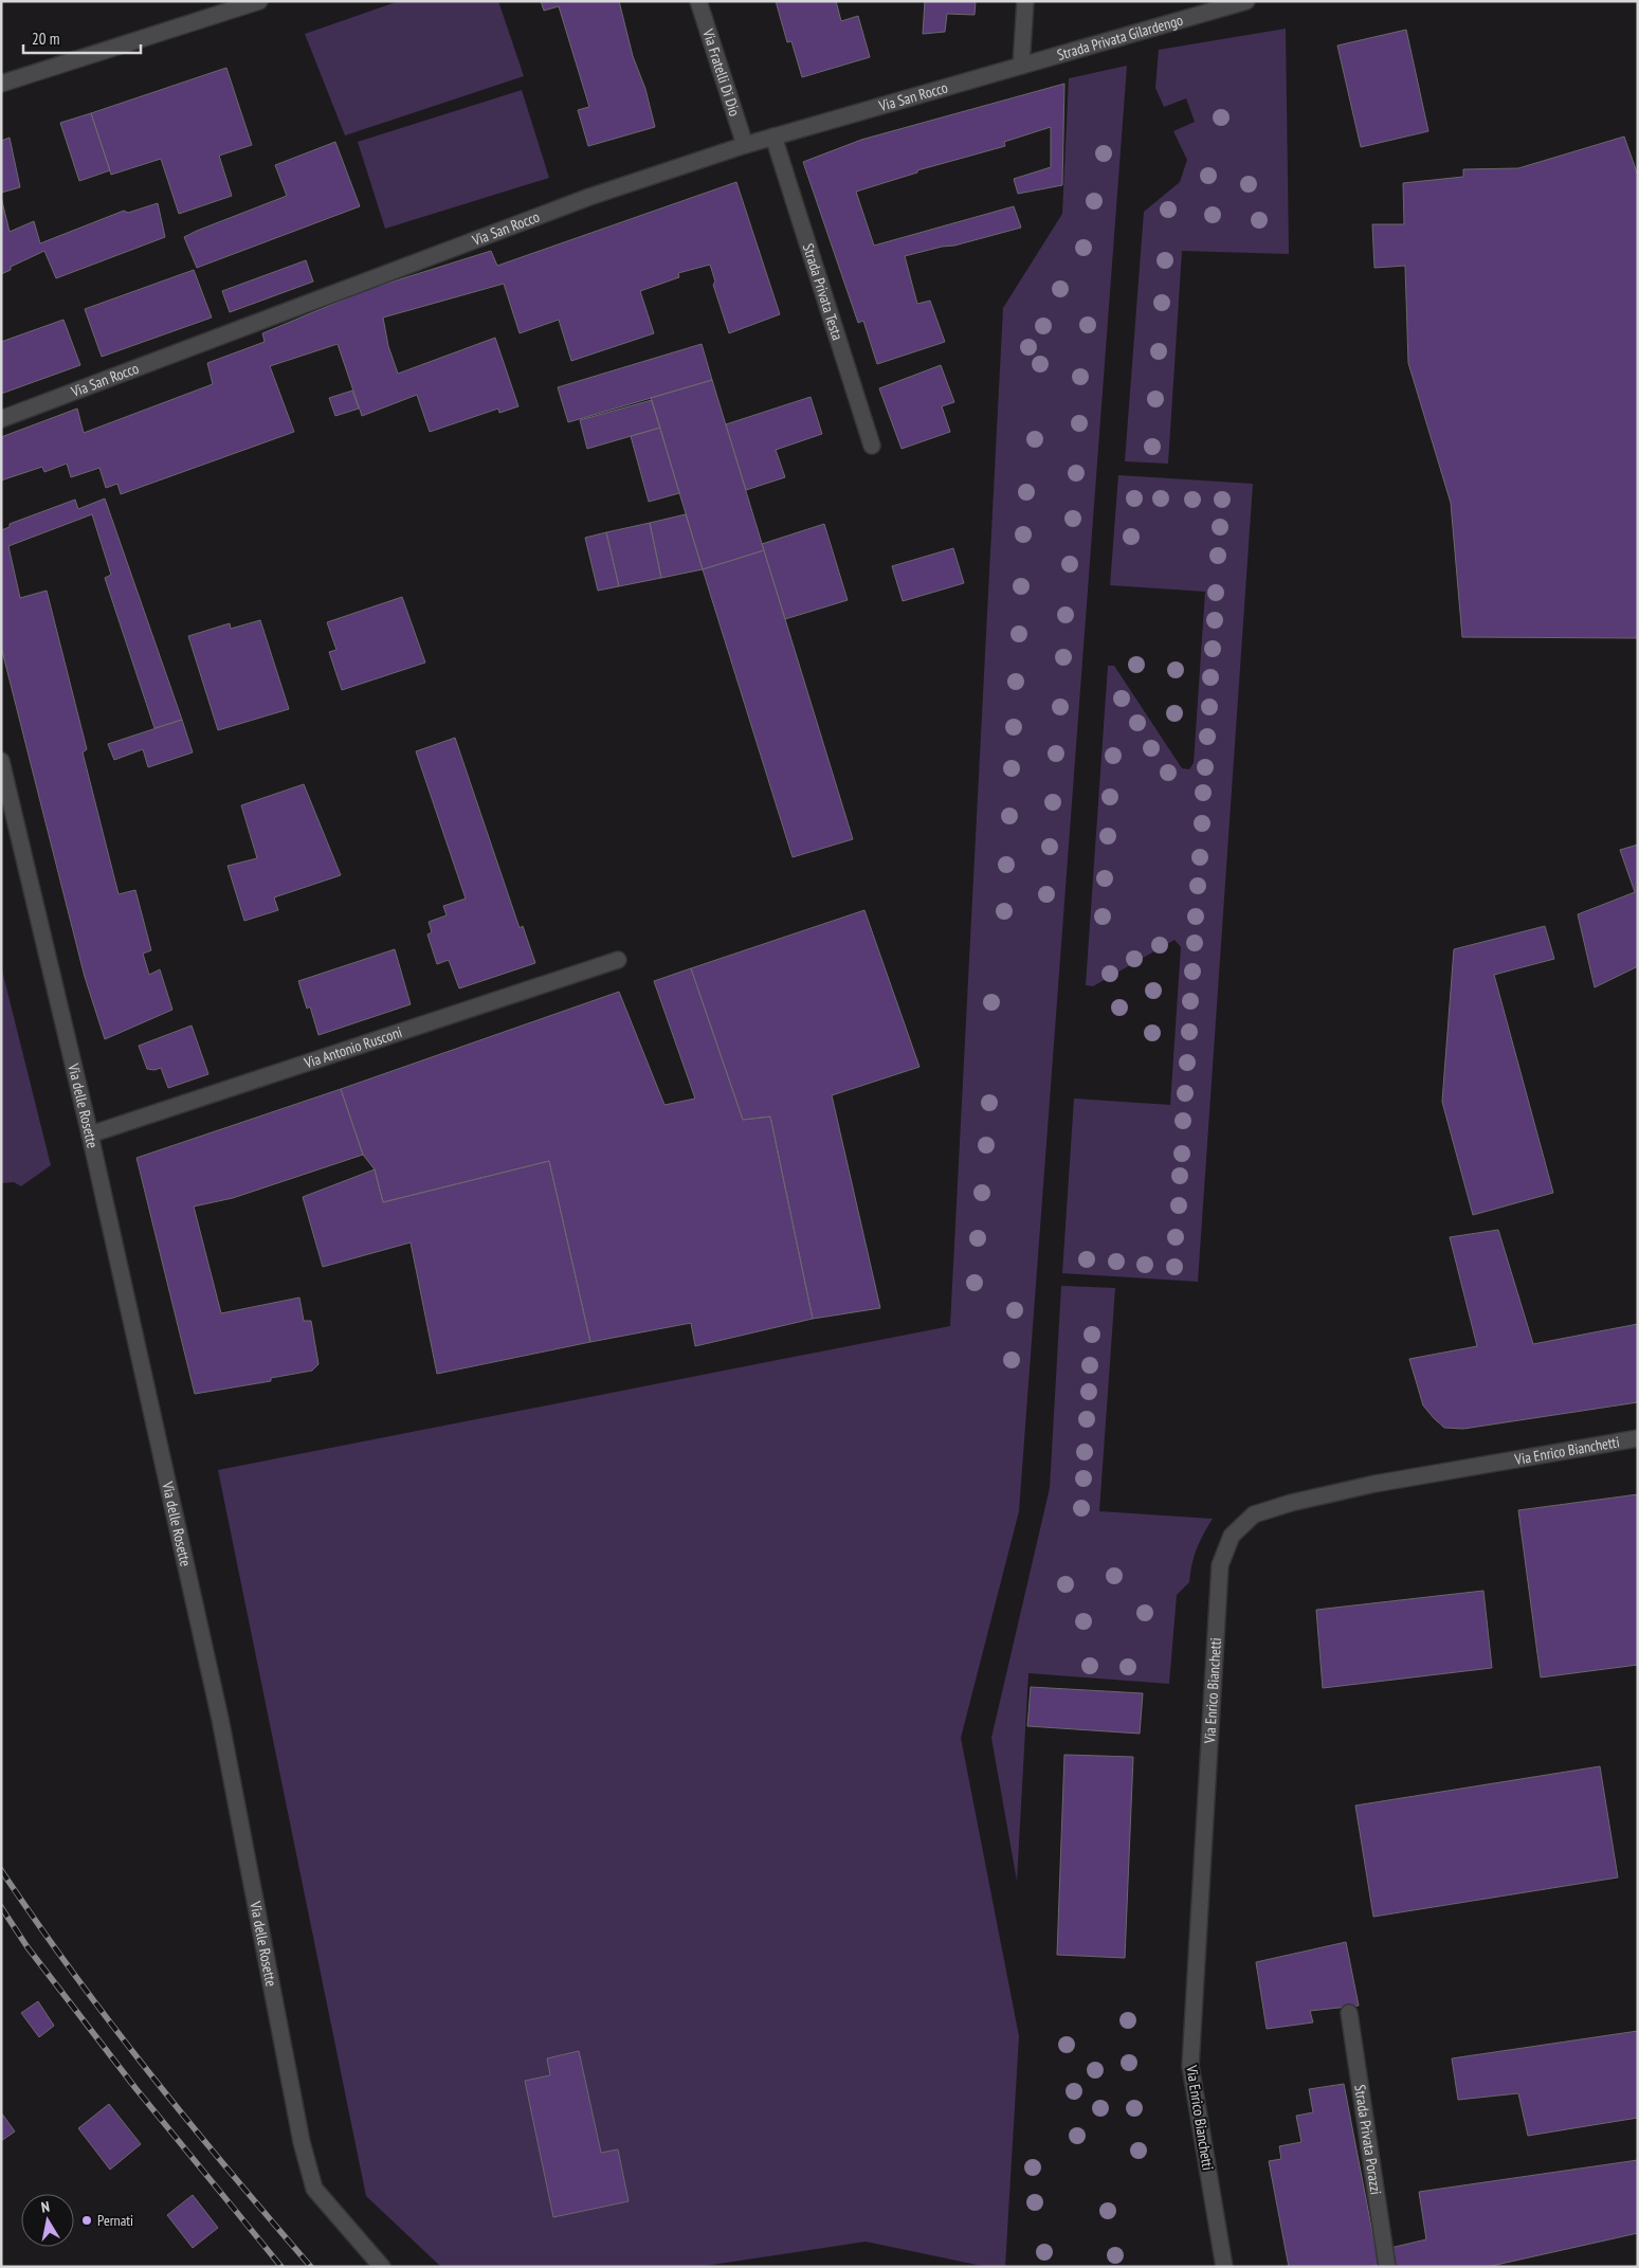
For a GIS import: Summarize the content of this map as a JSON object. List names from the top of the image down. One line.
{"streets":{"street":["Strada Privata Gilardengo","Via Fratelli Di Dio","Via San Rocco","Strada Privata Testa","Via Antonio Rusconi","Via delle Rosette","Via Enrico Bianchetti","Strada Privata Porazzi"]},"crossings":[["Strada Privata Gilardengo","Via San Rocco"],["Via Fratelli Di Dio","Via San Rocco"],["Via San Rocco","Strada Privata Testa"],["Via Antonio Rusconi","Via delle Rosette"]],"places":["Pernati"],"scale_bar":"20 m","north":"top"}
